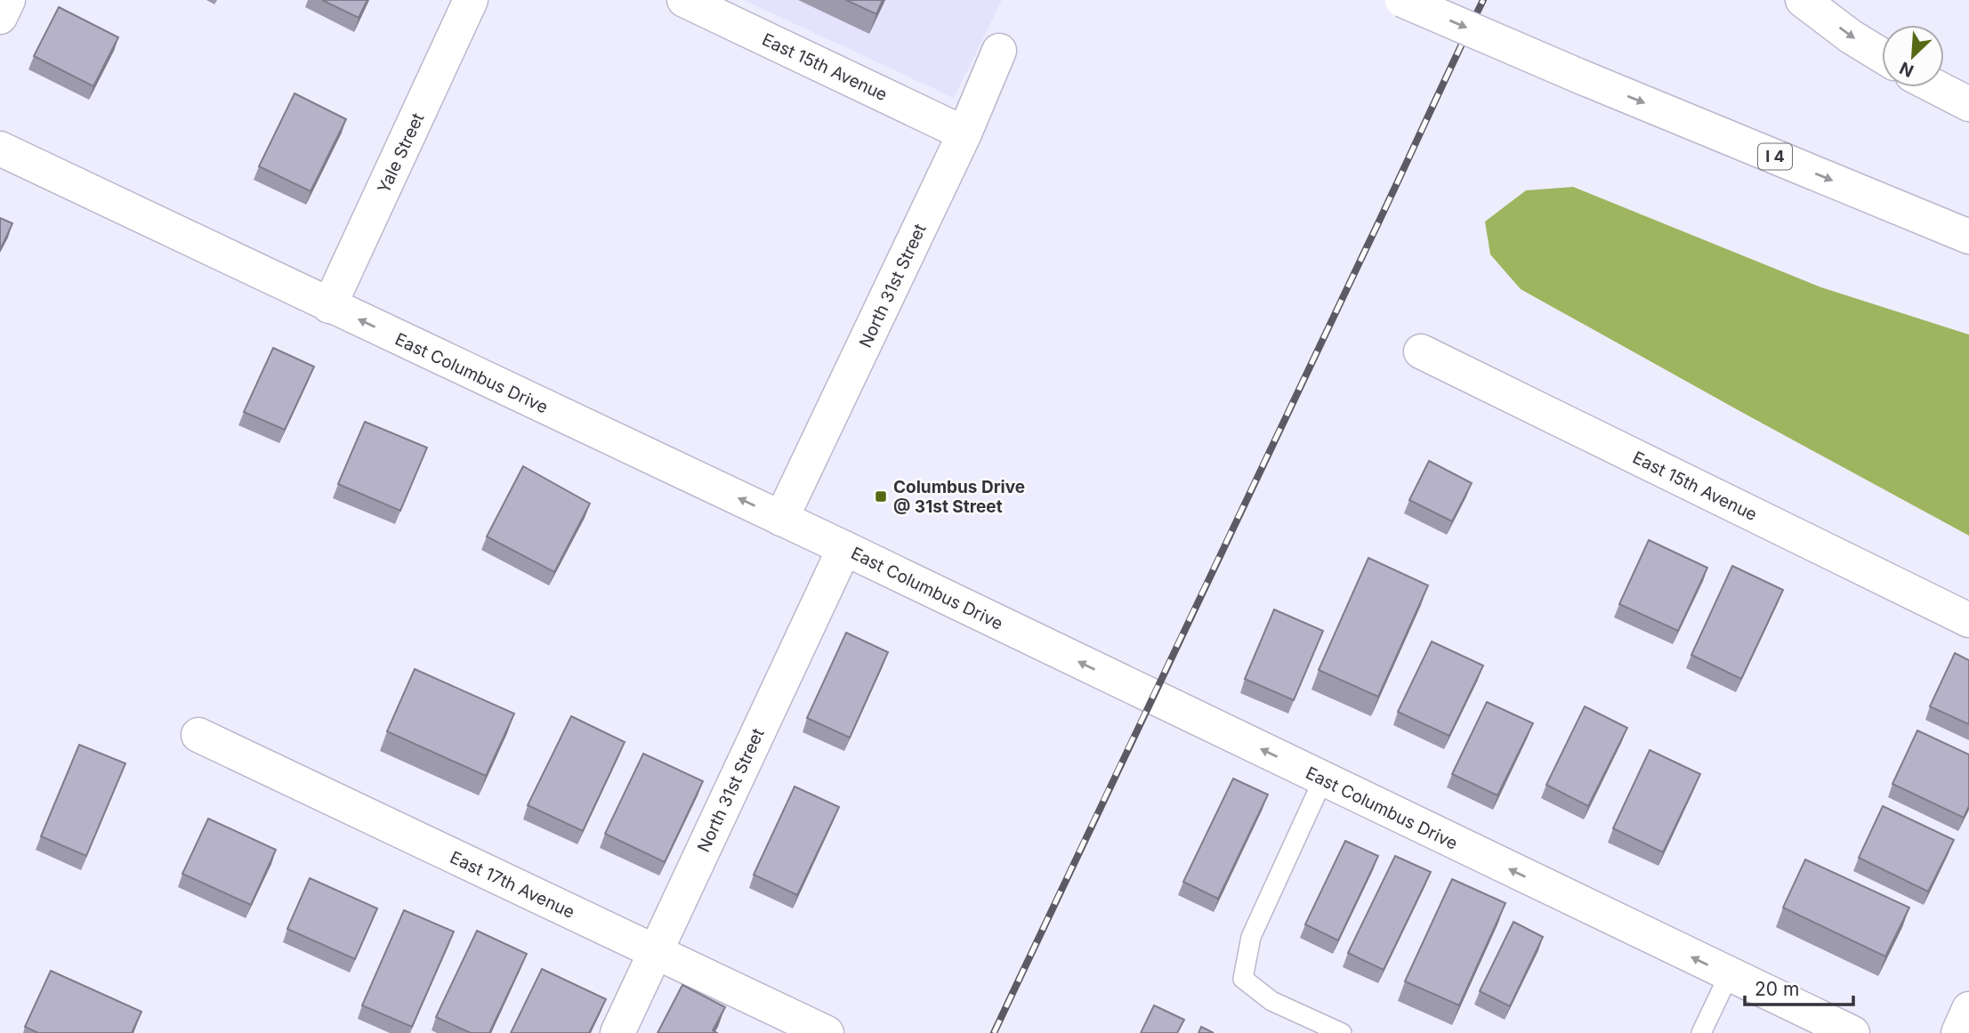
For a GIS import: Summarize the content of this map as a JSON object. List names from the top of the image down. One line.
{"streets":{"main road":["East 15th Avenue","Yale Street","I 4","North 31st Street","East Columbus Drive","East 17th Avenue"]},"crossings":[["East 15th Avenue","North 31st Street"],["Yale Street","East Columbus Drive"],["North 31st Street","East Columbus Drive"],["North 31st Street","East 17th Avenue"]],"one_way":["East Columbus Drive"],"places":{"transit":["Columbus Drive @ 31st Street"]},"scale_bar":"20 m","north":"bottom left"}
